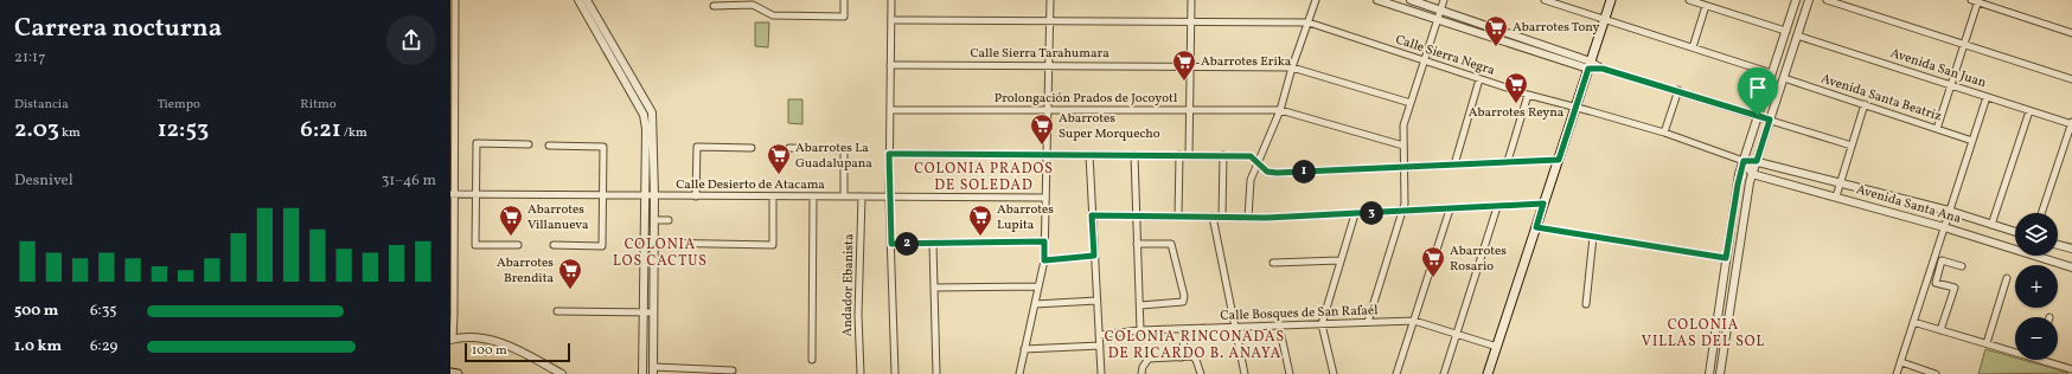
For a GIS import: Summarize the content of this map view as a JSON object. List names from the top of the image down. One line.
{"streets":{"street":["Calle Sierra Tarahumara","Calle Sierra Negra","Avenida San Juan","Prolongación Prados de Jocoyotl","Avenida Santa Beatriz","Calle Desierto de Atacama","Avenida Santa Ana","Andador Ebanista","Calle Bosques de San Rafaél"]},"crossings":[["Calle Sierra Negra","Avenida Santa Ana"],["Calle Desierto de Atacama","Andador Ebanista"]],"districts":["COLONIA PRADOS DE SOLEDAD","COLONIA LOS CACTUS","COLONIA VILLAS DEL SOL","COLONIA RINCONADAS DE RICARDO B. ANAYA"],"places":{"supermarket":["Abarrotes Tony","Abarrotes Erika","Abarrotes Reyna","Abarrotes Super Morquecho","Abarrotes La Guadalupana","Abarrotes Villanueva","Abarrotes Lupita","Abarrotes Rosario","Abarrotes Brendita"]},"scale_bar":"100 m","page":{"heading":["Carrera nocturna","21:17"],"stats":[["Distancia","2.03 km"],["Tiempo","12:53"],["Ritmo","6:21 /km"]],"pins":["1","3","2"],"chart":["Desnivel","31–46 m"],"map_buttons":["+","−"],"list":[{"name":"500 m","note":"6:35"},{"name":"1.0 km","note":"6:29"}],"scale":"100 m"}}
